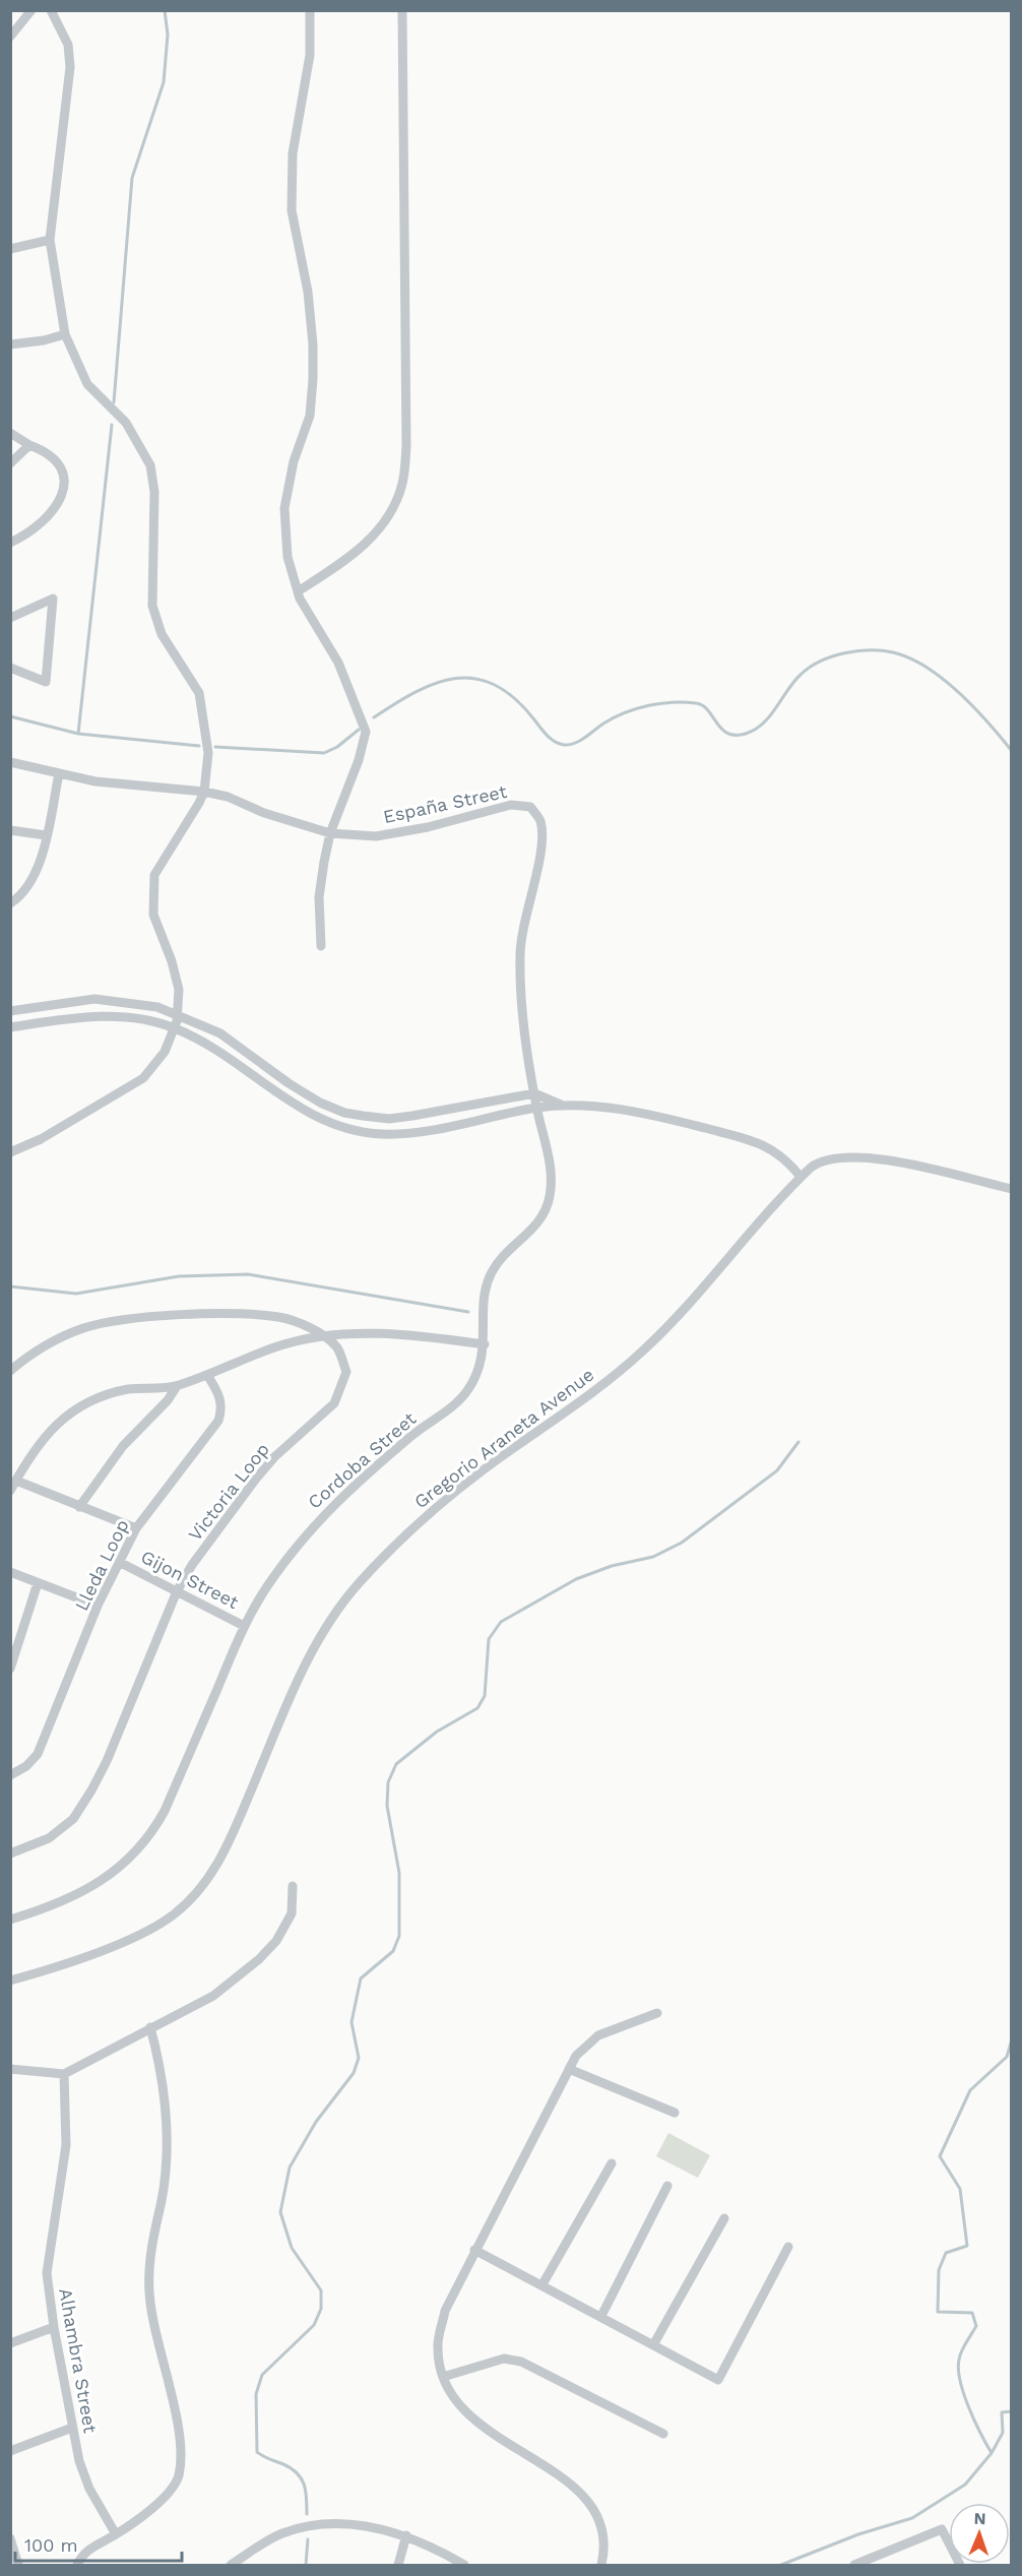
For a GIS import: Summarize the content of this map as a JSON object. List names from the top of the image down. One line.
{"streets":{"street":["España Street","Gregorio Araneta Avenue","Cordoba Street","Victoria Loop","Lleda Loop","Gijon Street","Alhambra Street"]},"crossings":[["España Street","Cordoba Street"],["Cordoba Street","Gijon Street"],["Victoria Loop","Gijon Street"],["Lleda Loop","Gijon Street"]],"scale_bar":"100 m","north":"top"}
